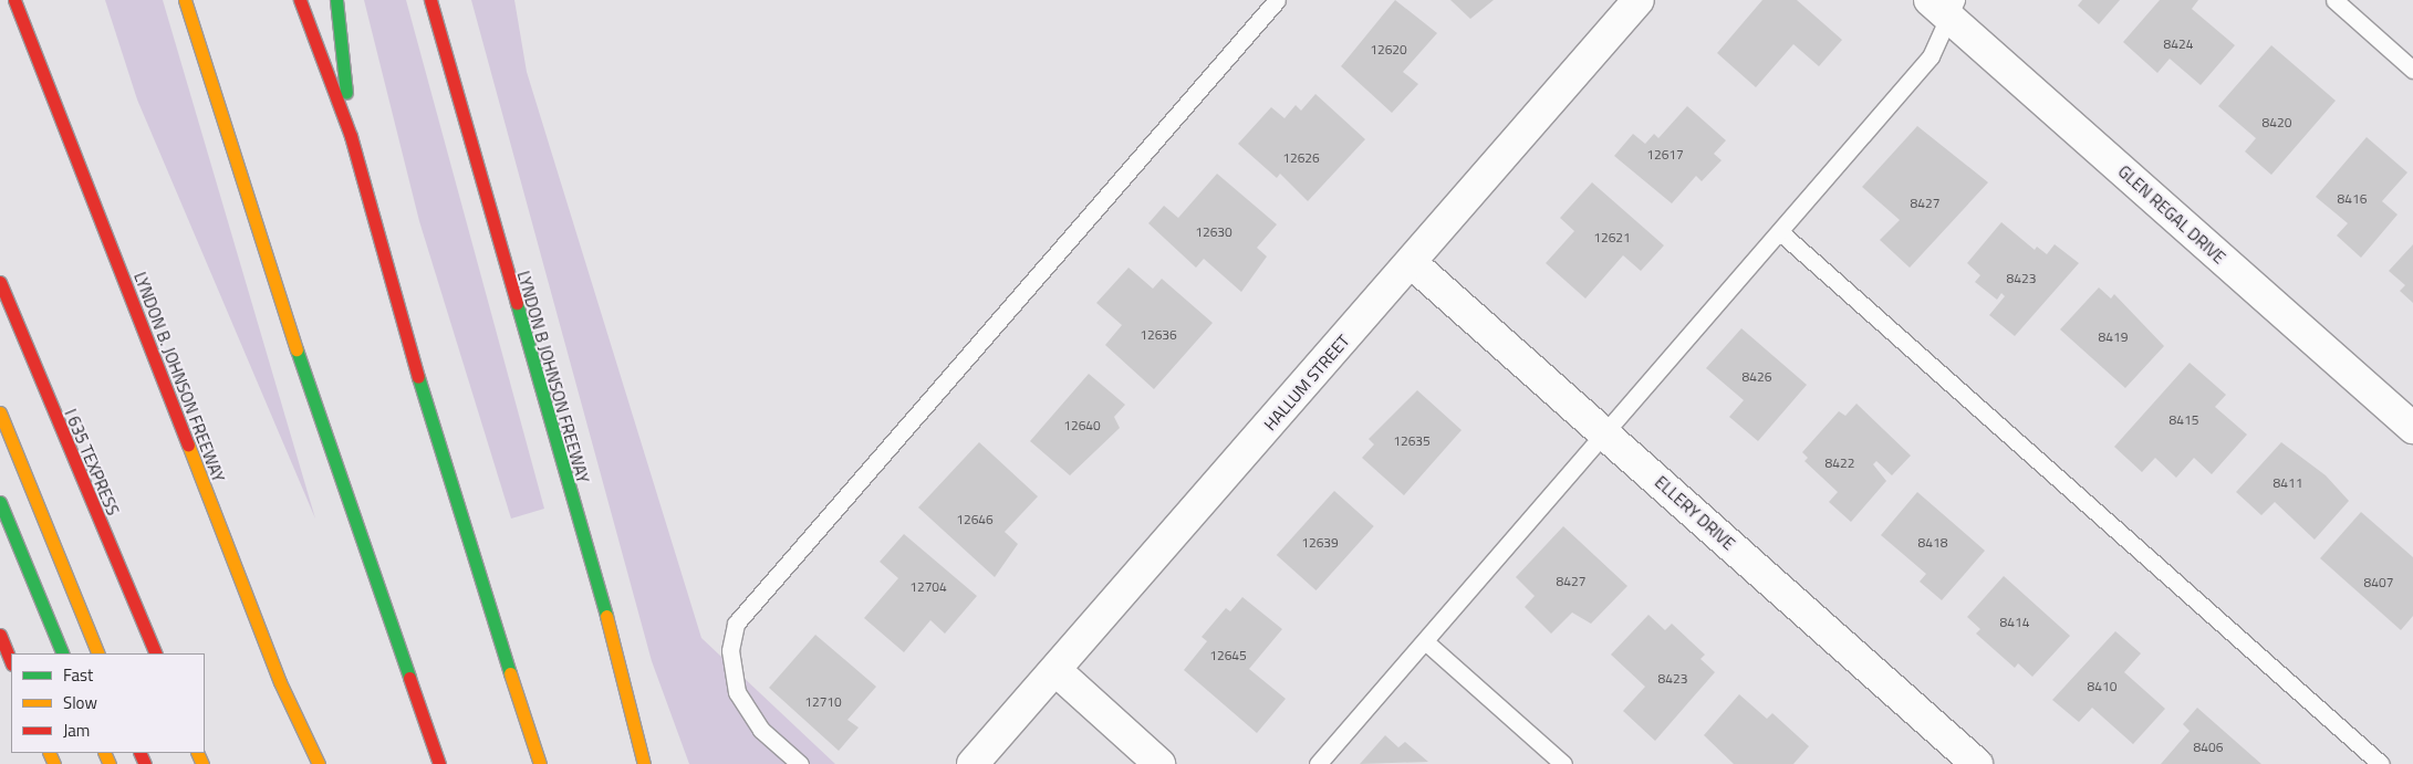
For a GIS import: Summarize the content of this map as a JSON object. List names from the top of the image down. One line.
{"streets":{"main road":["LYNDON B. JOHNSON FREEWAY","LYNDON B JOHNSON FREEWAY","I 635 TEXPRESS"],"street":["GLEN REGAL DRIVE","HALLUM STREET","ELLERY DRIVE"]},"crossings":[["HALLUM STREET","ELLERY DRIVE"]],"house_numbers":["8424","12620","8420","12617","12626","8416","8427","12630","12621","8423","12636","8419","8426","8415","12640","12635","8422","8411","12646","12639","8418","8427","8407","12704","8414","12645","8423","8410","12710","8406"],"legend":["Fast","Slow","Jam"]}
